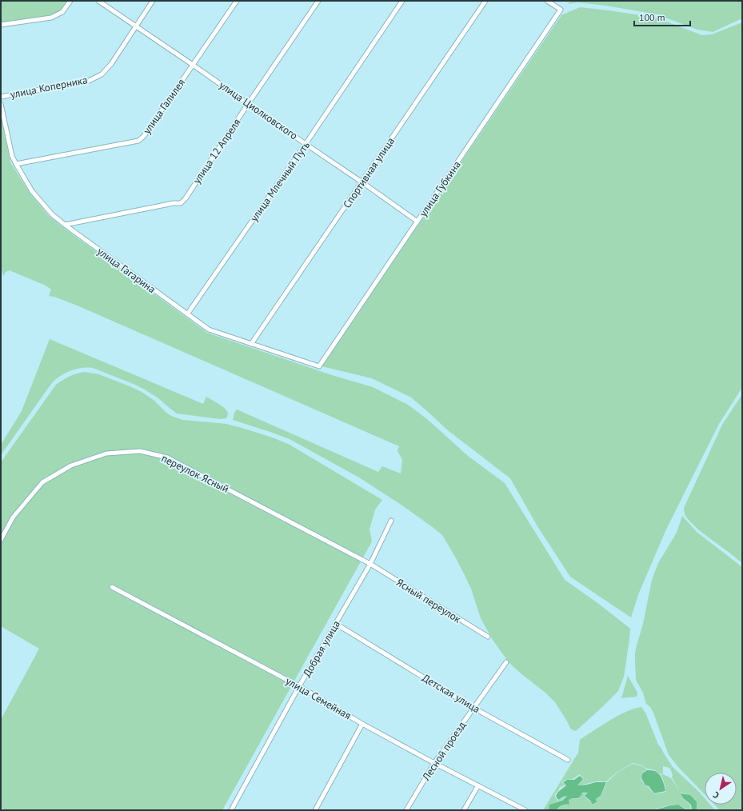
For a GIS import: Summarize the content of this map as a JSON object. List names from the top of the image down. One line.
{"streets":{"street":["улица Коперника","улица Галилея","улица Циолковского","улица 12 Апреля","Спортивная улица","улица Млечный Путь","улица Губкина","улица Гагарина","переулок Ясный","Ясный переулок","Добрая улица","Детская улица","улица Семейная","Лесной проезд"]},"crossings":[["улица Коперника","улица Циолковского"],["улица Галилея","улица Циолковского"],["улица Галилея","улица Гагарина"],["улица Циолковского","улица 12 Апреля"],["улица Циолковского","Спортивная улица"],["улица Циолковского","улица Млечный Путь"],["улица Циолковского","улица Губкина"],["улица 12 Апреля","улица Гагарина"],["Спортивная улица","улица Гагарина"],["улица Млечный Путь","улица Гагарина"],["улица Губкина","улица Гагарина"],["переулок Ясный","Ясный переулок"],["переулок Ясный","Добрая улица"],["Ясный переулок","Добрая улица"],["Добрая улица","Детская улица"],["Добрая улица","улица Семейная"],["Детская улица","Лесной проезд"],["улица Семейная","Лесной проезд"]],"scale_bar":"100 m","north":"bottom left"}
